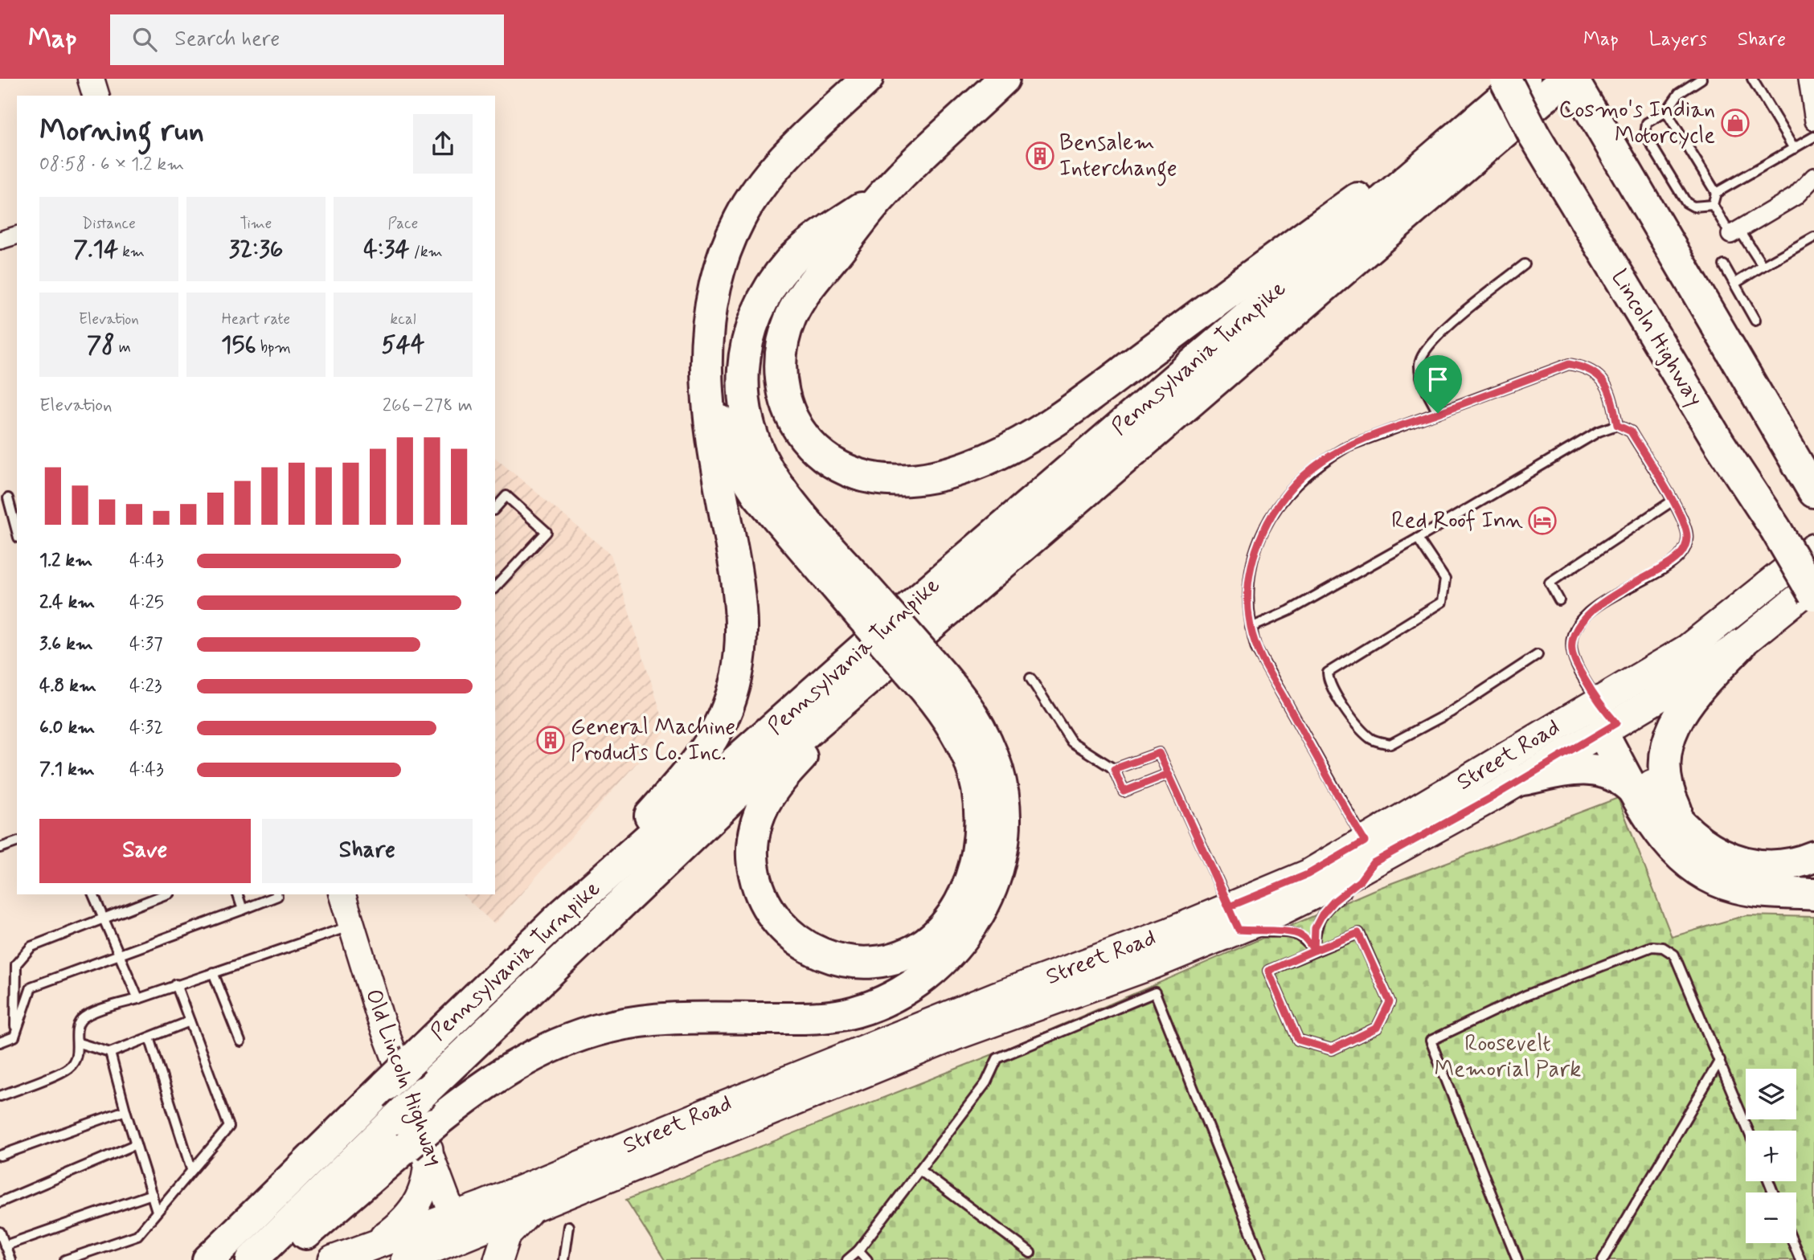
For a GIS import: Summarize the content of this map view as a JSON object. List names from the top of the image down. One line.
{"streets":{"highway":["Lincoln Highway","Pennsylvania Turnpike"],"main road":["Street Road","Old Lincoln Highway"]},"crossings":[["Lincoln Highway","Pennsylvania Turnpike"],["Pennsylvania Turnpike","Old Lincoln Highway"],["Street Road","Old Lincoln Highway"]],"parks":["Roosevelt Memorial Park"],"places":{"shop":["Cosmo's Indian Motorcycle"],"building":["Bensalem Interchange","General Machine Products Co. Inc."],"hotel":["Red Roof Inn"]},"page":{"header":"Map","search":"Search here","nav":["Map","Layers","Share"],"heading":["Morning run","08:58 · 6 × 1.2 km"],"stats":[["Distance","7.14 km"],["Time","32:36"],["Pace","4:34 /km"],["Elevation","78 m"],["Heart rate","156 bpm"],["kcal","544"]],"chart":["Elevation","266–278 m"],"list":[{"name":"1.2 km","note":"4:43"},{"name":"2.4 km","note":"4:25"},{"name":"3.6 km","note":"4:37"},{"name":"4.8 km","note":"4:23"},{"name":"6.0 km","note":"4:32"},{"name":"7.1 km","note":"4:43"}],"buttons":["Save","Share"],"map_buttons":["+","−"]}}
